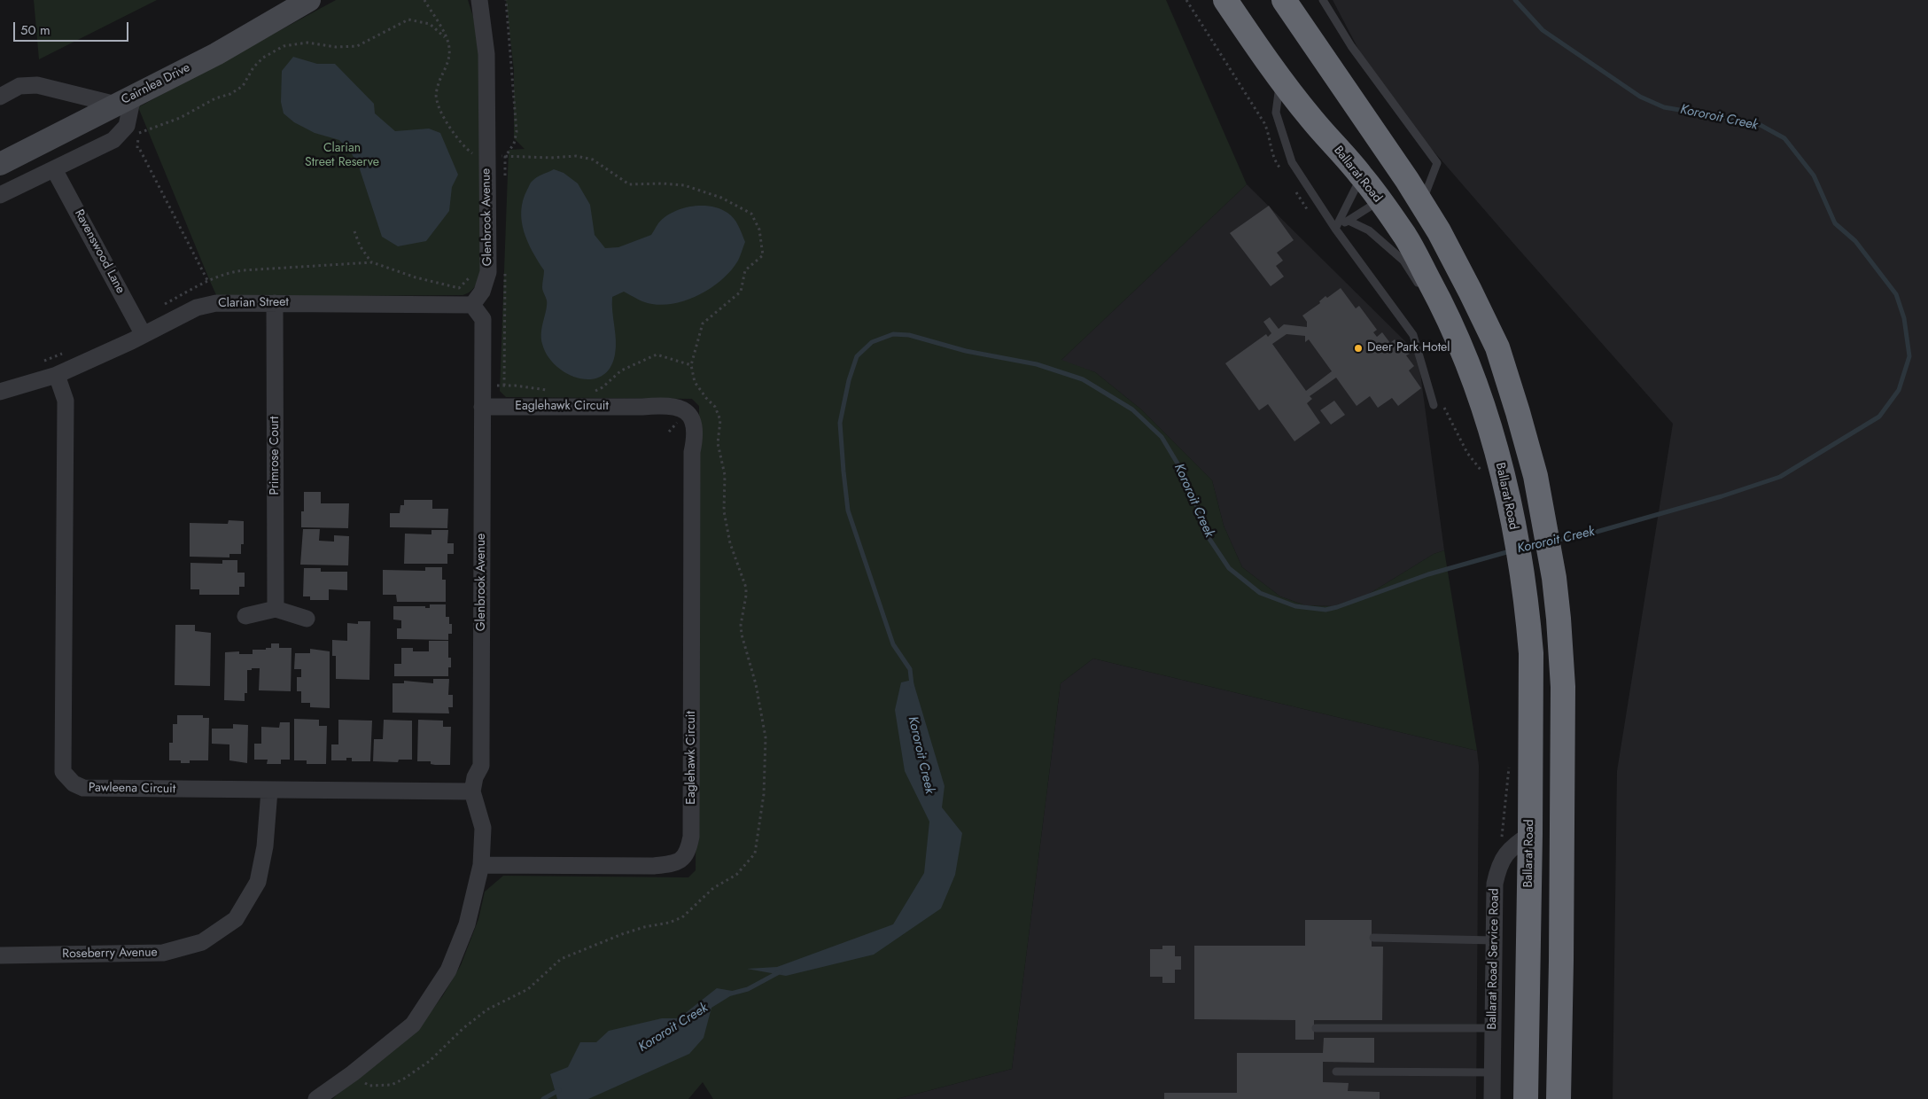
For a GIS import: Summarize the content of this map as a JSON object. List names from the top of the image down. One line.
{"streets":{"highway":["Ballarat Road"],"street":["Cairnlea Drive","Glenbrook Avenue","Ravenswood Lane","Clarian Street","Eaglehawk Circuit","Primrose Court","Pawleena Circuit","Roseberry Avenue","Ballarat Road Service Road"]},"crossings":[["Ballarat Road","Ballarat Road Service Road"],["Glenbrook Avenue","Clarian Street"],["Glenbrook Avenue","Eaglehawk Circuit"],["Glenbrook Avenue","Pawleena Circuit"],["Ravenswood Lane","Clarian Street"],["Clarian Street","Primrose Court"],["Clarian Street","Pawleena Circuit"],["Pawleena Circuit","Roseberry Avenue"]],"water":["Kororoit Creek"],"parks":["Clarian Street Reserve"],"places":["Deer Park Hotel"],"scale_bar":"50 m"}
